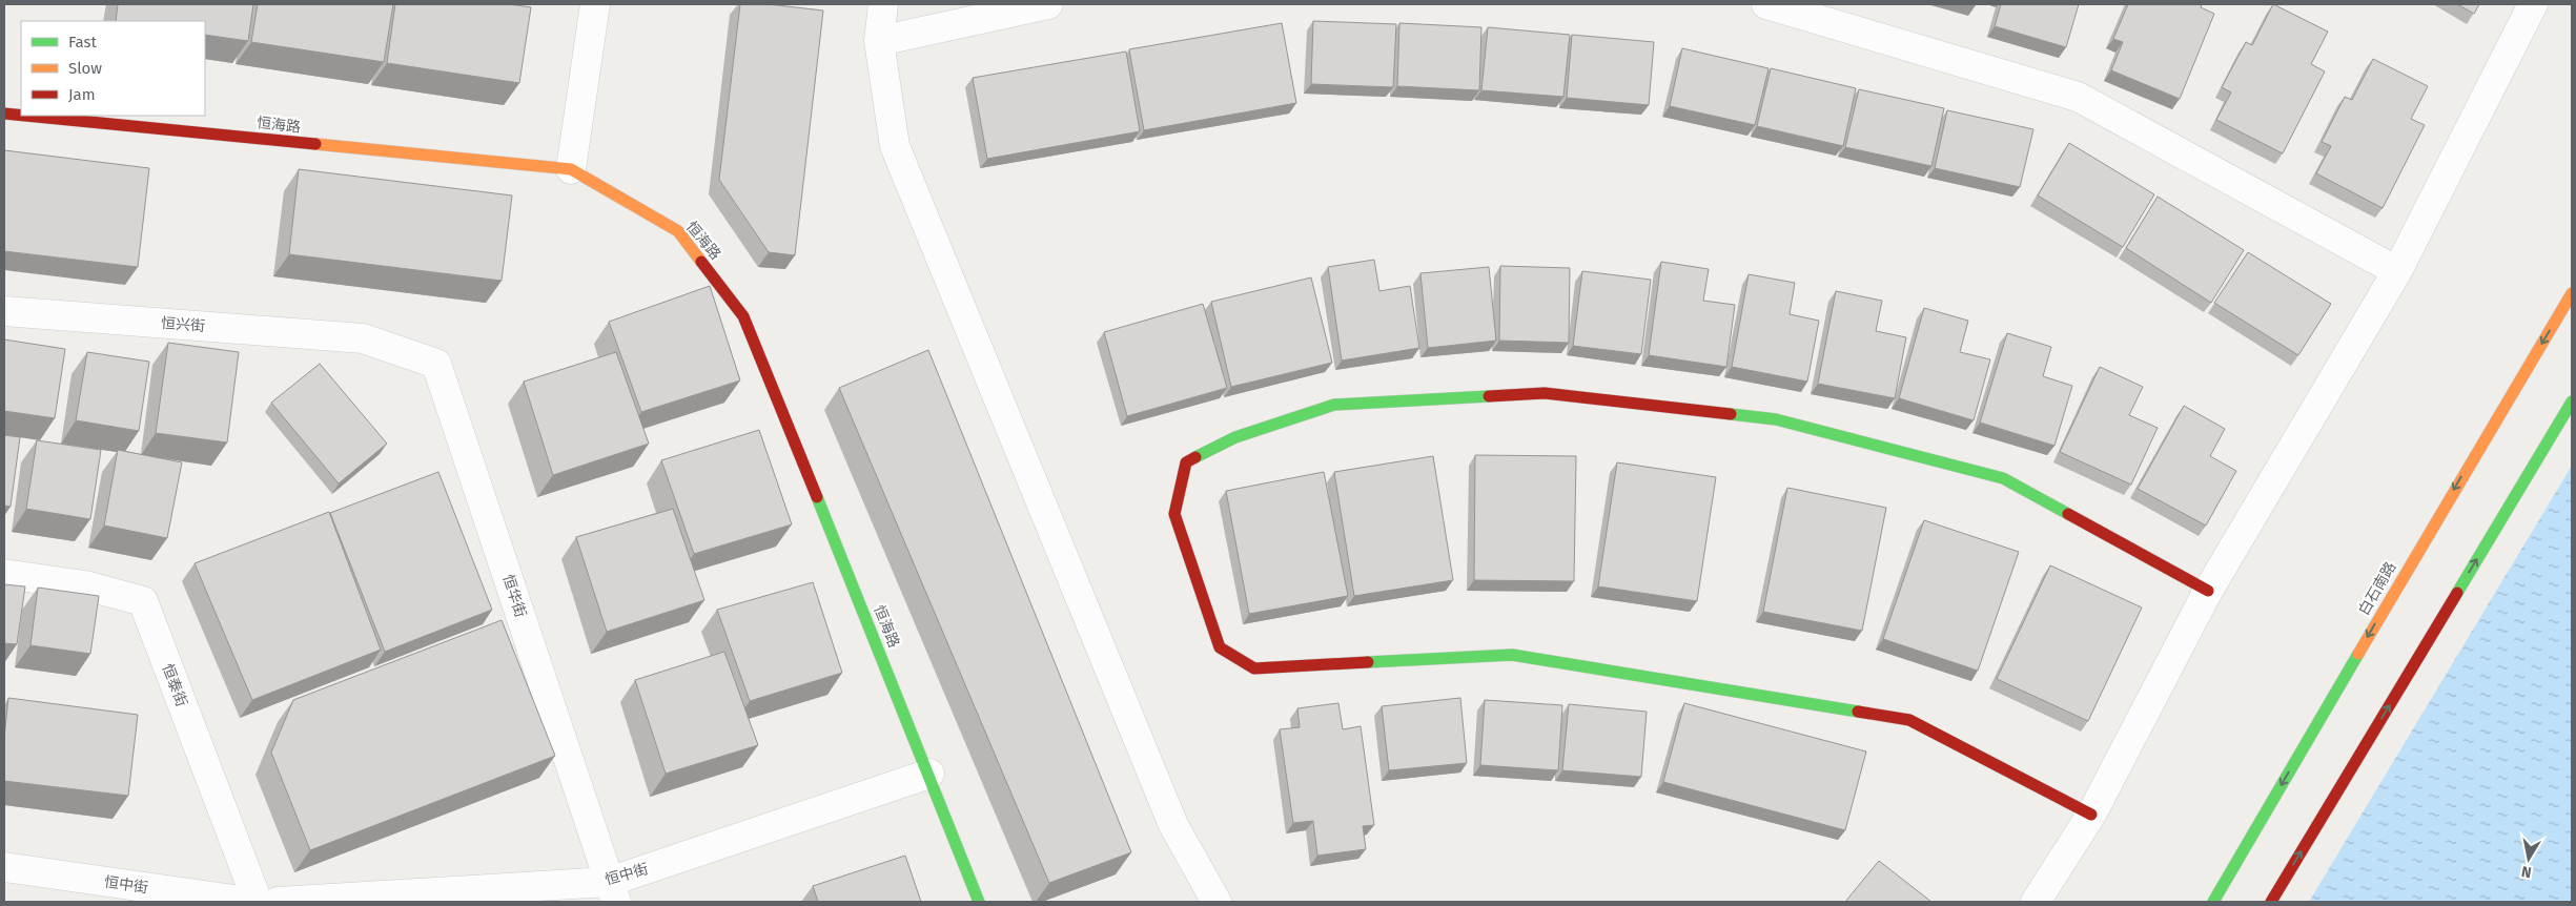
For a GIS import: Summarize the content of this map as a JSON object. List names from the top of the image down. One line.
{"streets":{"street":["恒海路","恒兴街","白石南路","恒华街","恒泰街","恒中街"]},"crossings":[["恒海路","恒中街"],["恒兴街","恒华街"],["恒华街","恒中街"]],"legend":["Fast","Slow","Jam"],"north":"bottom"}
